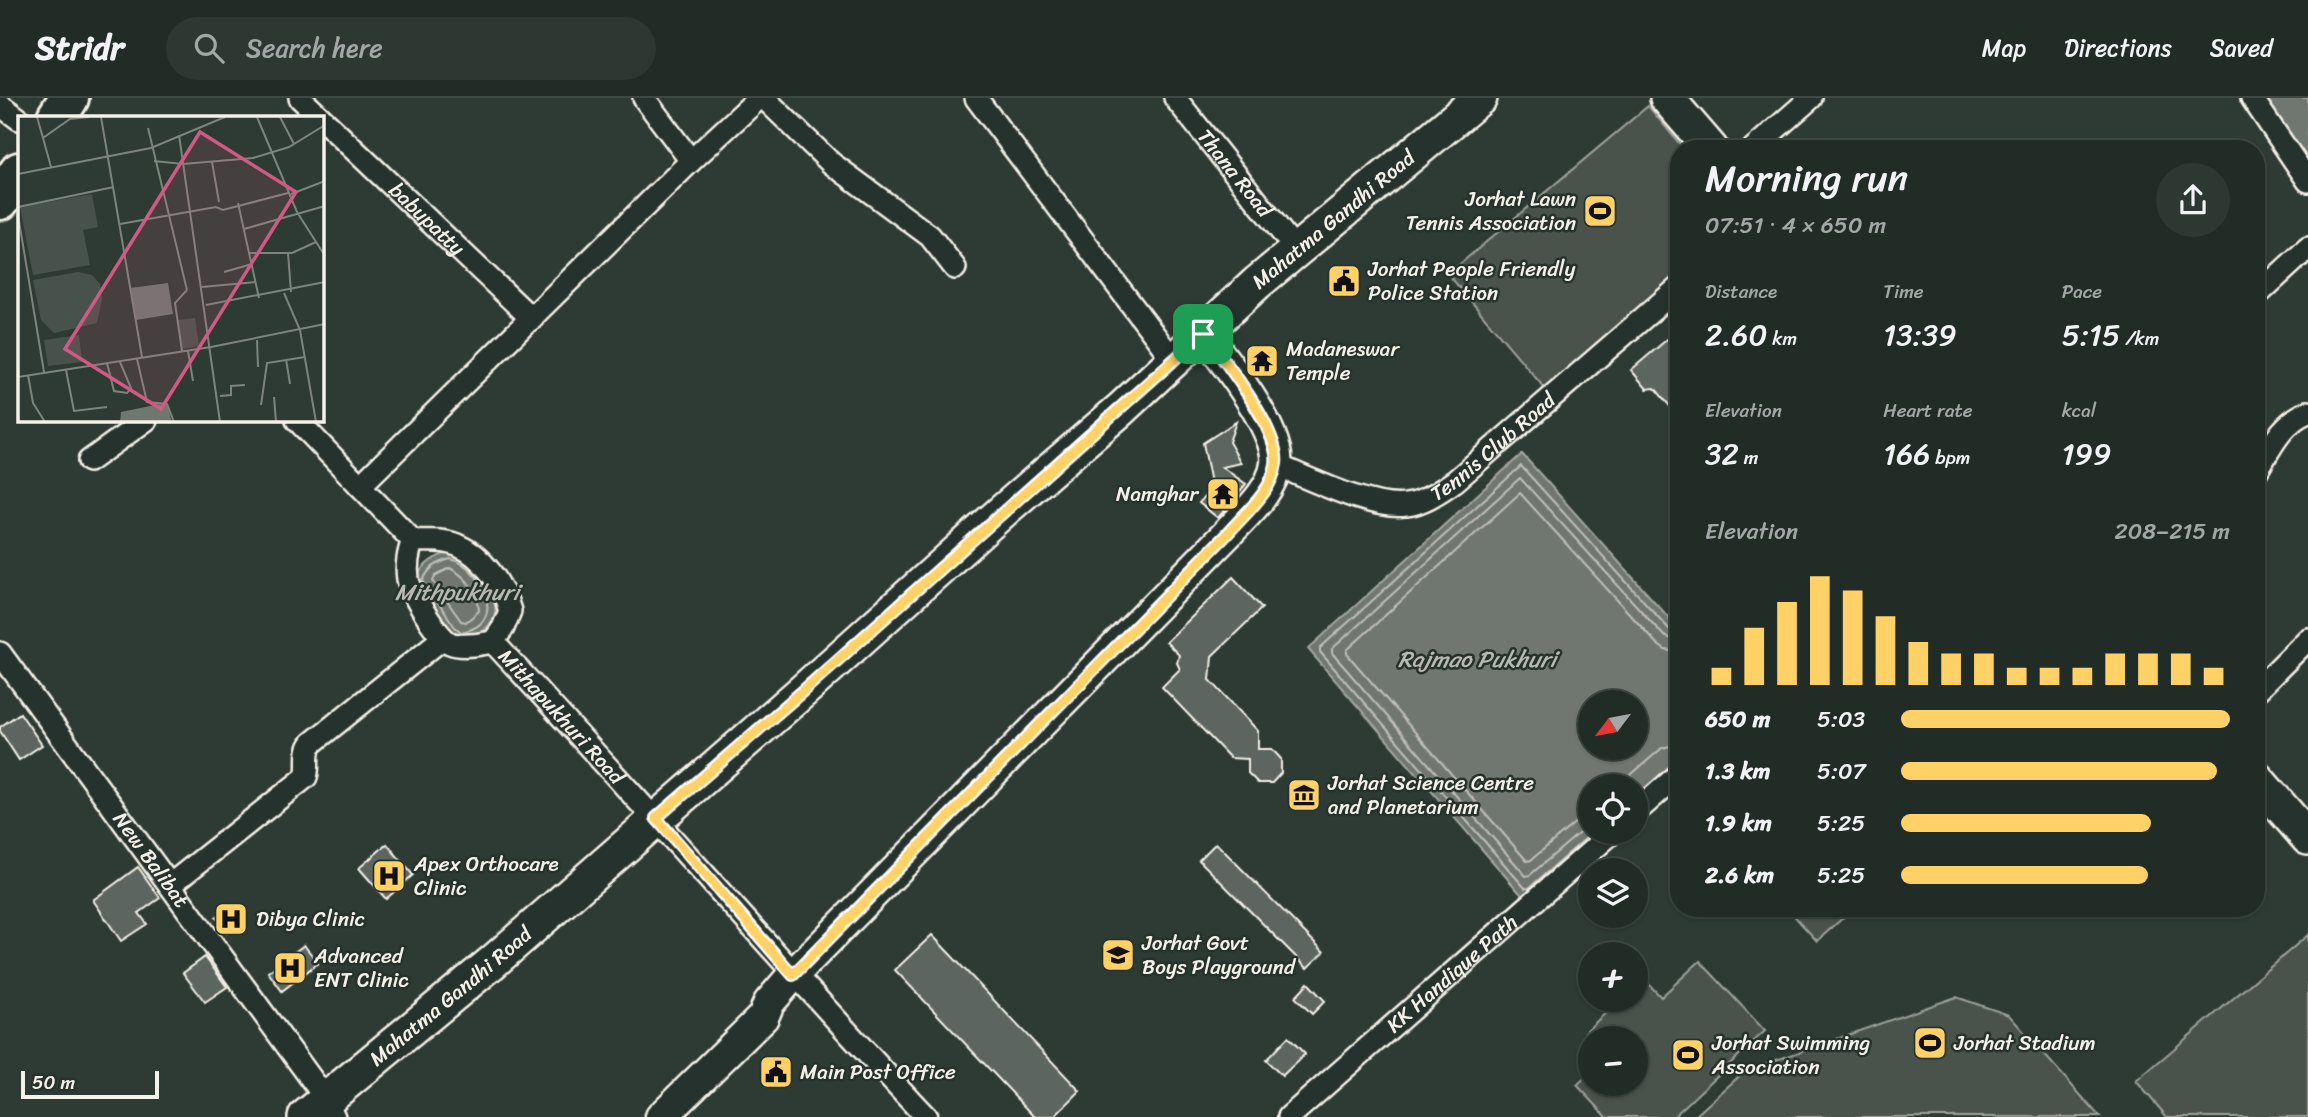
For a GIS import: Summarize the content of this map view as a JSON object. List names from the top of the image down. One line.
{"streets":{"main road":["Mahatma Gandhi Road"],"street":["Thana Road","babupatty","Tennis Club Road","Mithapukhuri Road","New Balibat","KK Handique Path"]},"crossings":[["Thana Road","Mahatma Gandhi Road"],["Mahatma Gandhi Road","Mithapukhuri Road"],["Mahatma Gandhi Road","New Balibat"]],"water":["Mithpukhuri","Rajmao Pukhuri"],"places":{"sports":["Jorhat Lawn Tennis Association","Jorhat Stadium","Jorhat Swimming Association"],"public building":["Jorhat People Friendly Police Station","Main Post Office"],"temple":["Madaneswar Temple","Namghar"],"museum":["Jorhat Science Centre and Planetarium"],"hospital":["Apex Orthocare Clinic","Dibya Clinic","Advanced ENT Clinic"],"school or university":["Jorhat Govt Boys Playground"]},"scale_bar":"50 m","north":"bottom left","page":{"header":"Stridr","search":"Search here","nav":["Map","Directions","Saved"],"heading":["Morning run","07:51 · 4 × 650 m"],"stats":[["Distance","2.60 km"],["Time","13:39"],["Pace","5:15 /km"],["Elevation","32 m"],["Heart rate","166 bpm"],["kcal","199"]],"chart":["Elevation","208–215 m"],"map_buttons":["+","−"],"list":[{"name":"650 m","note":"5:03"},{"name":"1.3 km","note":"5:07"},{"name":"1.9 km","note":"5:25"},{"name":"2.6 km","note":"5:25"}],"scale":"50 m"}}
